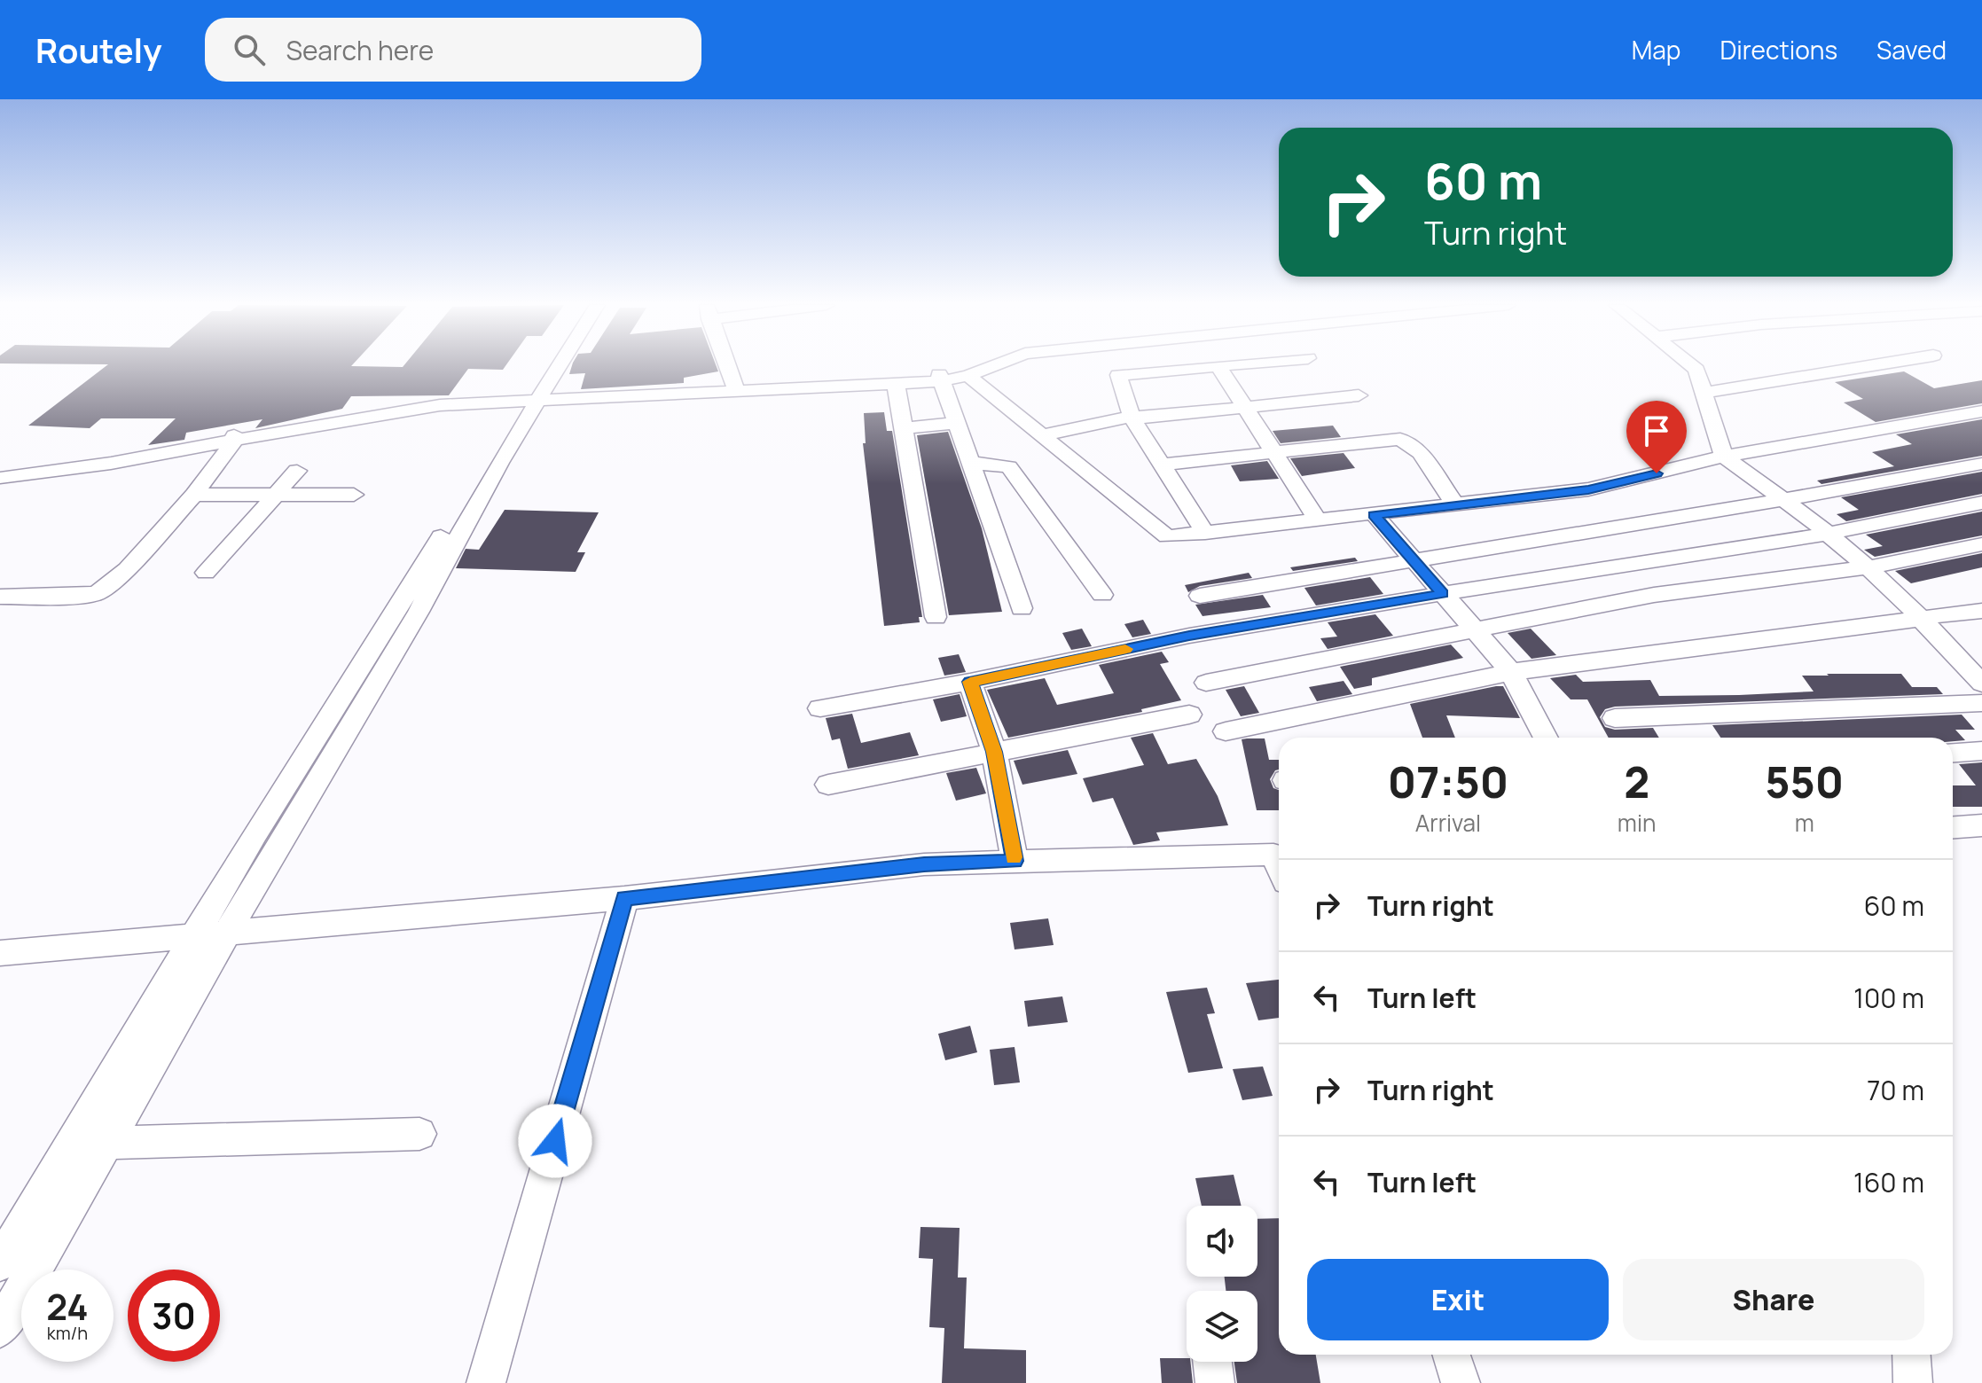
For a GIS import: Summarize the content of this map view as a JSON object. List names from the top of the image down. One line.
{"page":{"header":"Routely","search":"Search here","nav":["Map","Directions","Saved"],"turn":["60 m","Turn right"],"eta":["07:50","Arrival","2","min","550","m"],"list":[{"name":"Turn right","value":"60 m"},{"name":"Turn left","value":"100 m"},{"name":"Turn right","value":"70 m"},{"name":"Turn left","value":"160 m"}],"buttons":["Exit","Share"],"speed":"24 km/h","limit":"30"}}
